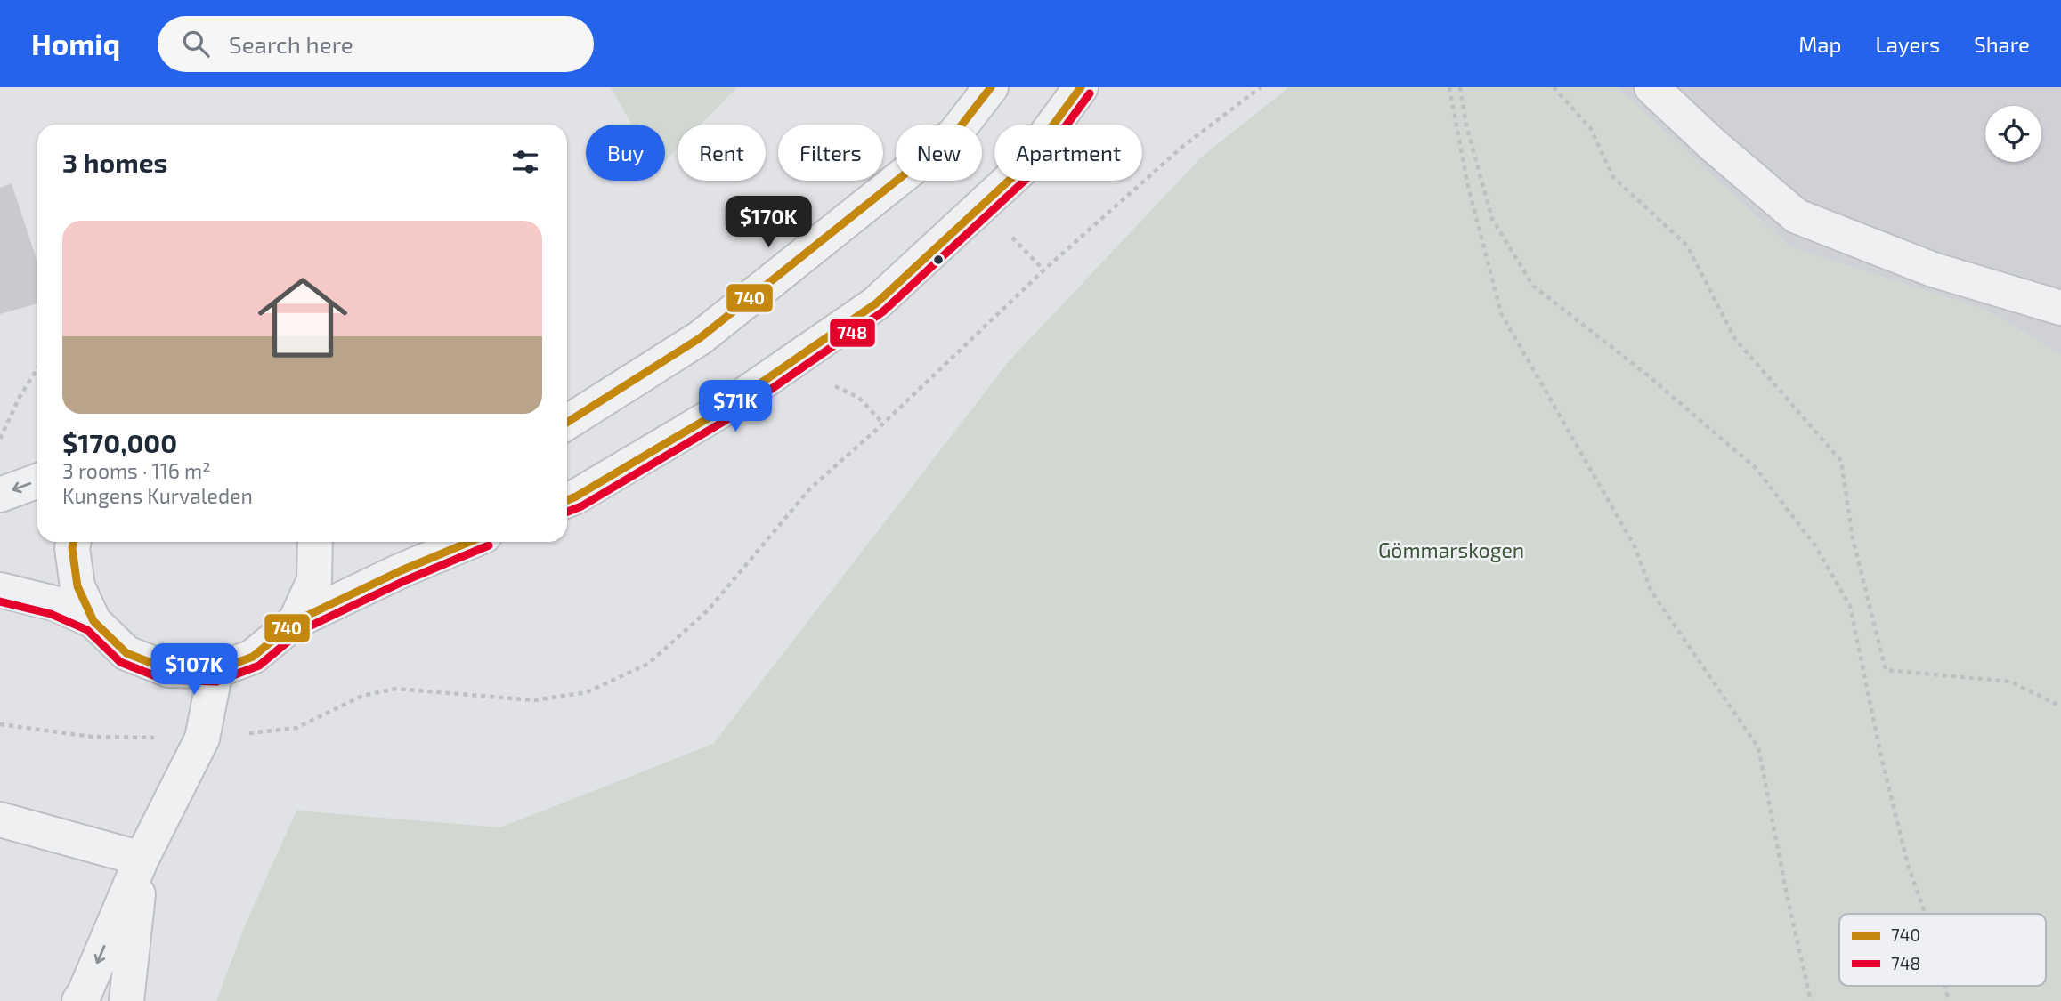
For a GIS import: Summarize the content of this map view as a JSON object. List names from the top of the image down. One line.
{"parks":["Gömmarskogen"],"lines":["transit line 740","transit line 748"],"legend":["740","748"],"page":{"header":"Homiq","search":"Search here","nav":["Map","Layers","Share"],"chip":["Buy","Rent","Filters","New","Apartment"],"heading":"3 homes","price":["$170K","$71K","$107K"],"list":[{"name":"$170,000","note":"3 rooms · 116 m² · Kungens Kurvaleden"}]}}
